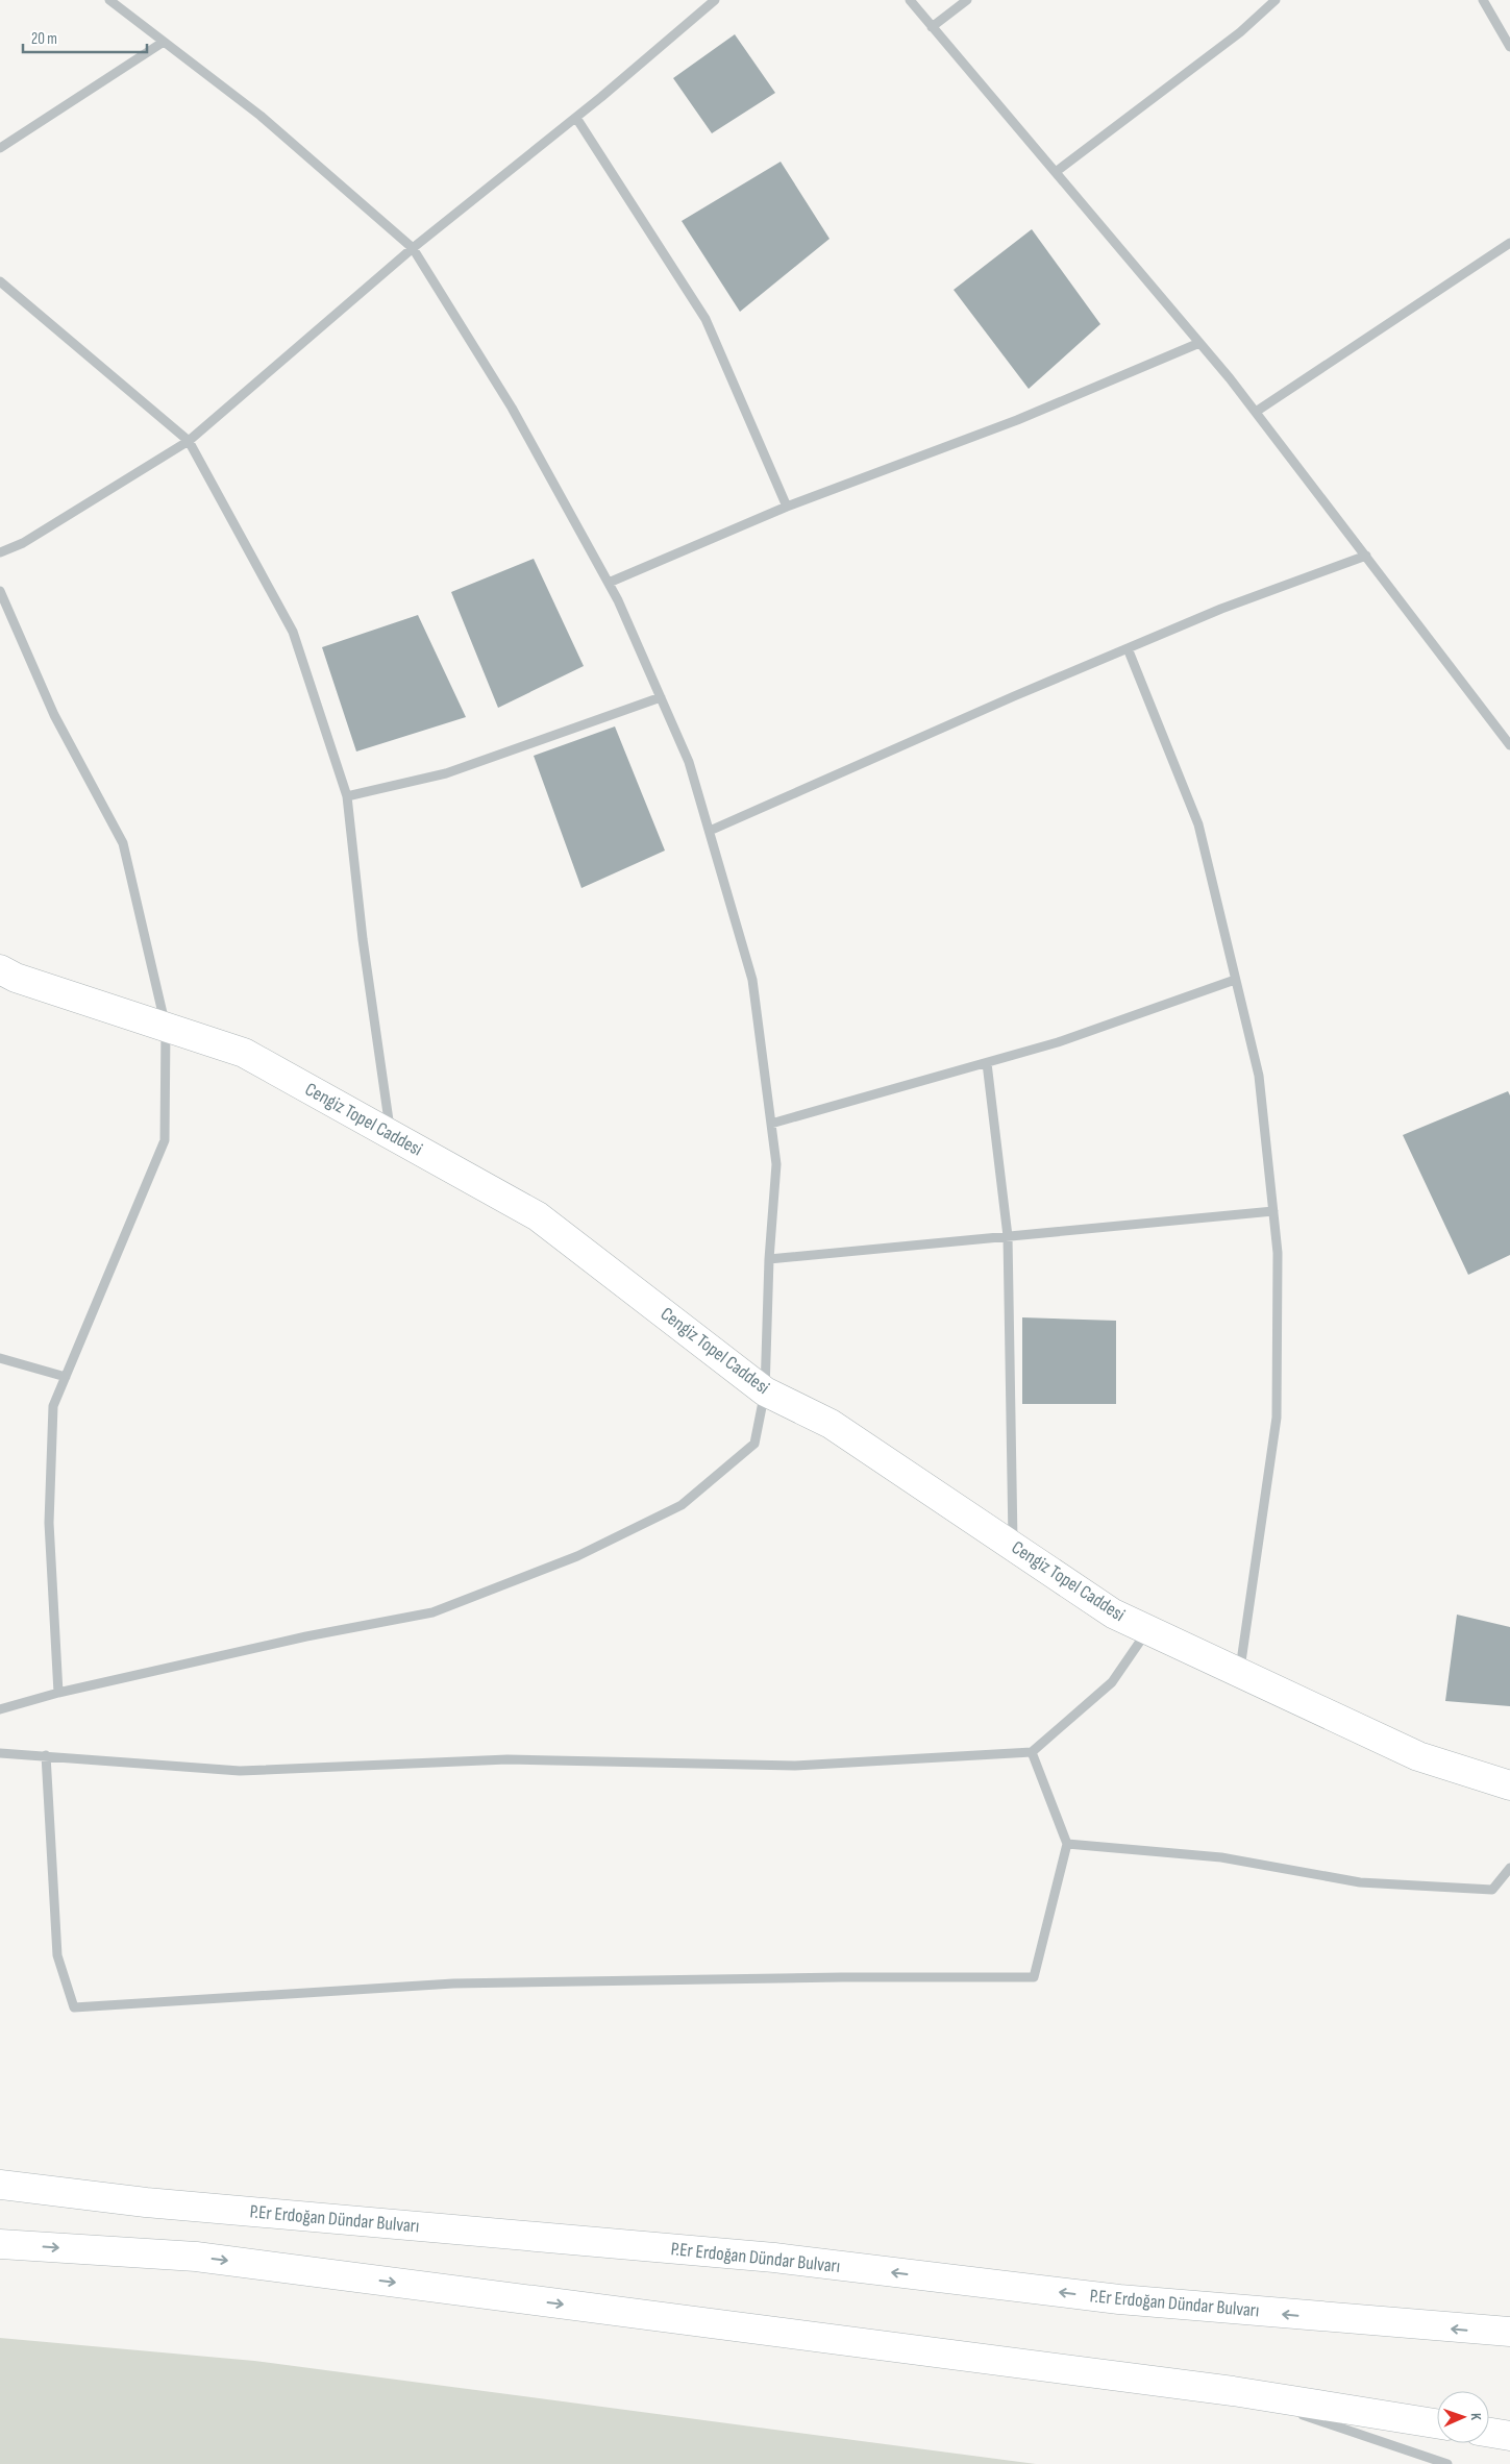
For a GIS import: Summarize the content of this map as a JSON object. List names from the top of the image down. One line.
{"streets":{"main road":["Cengiz Topel Caddesi","P.Er Erdoğan Dündar Bulvarı"]},"scale_bar":"20 m","north":"right"}
